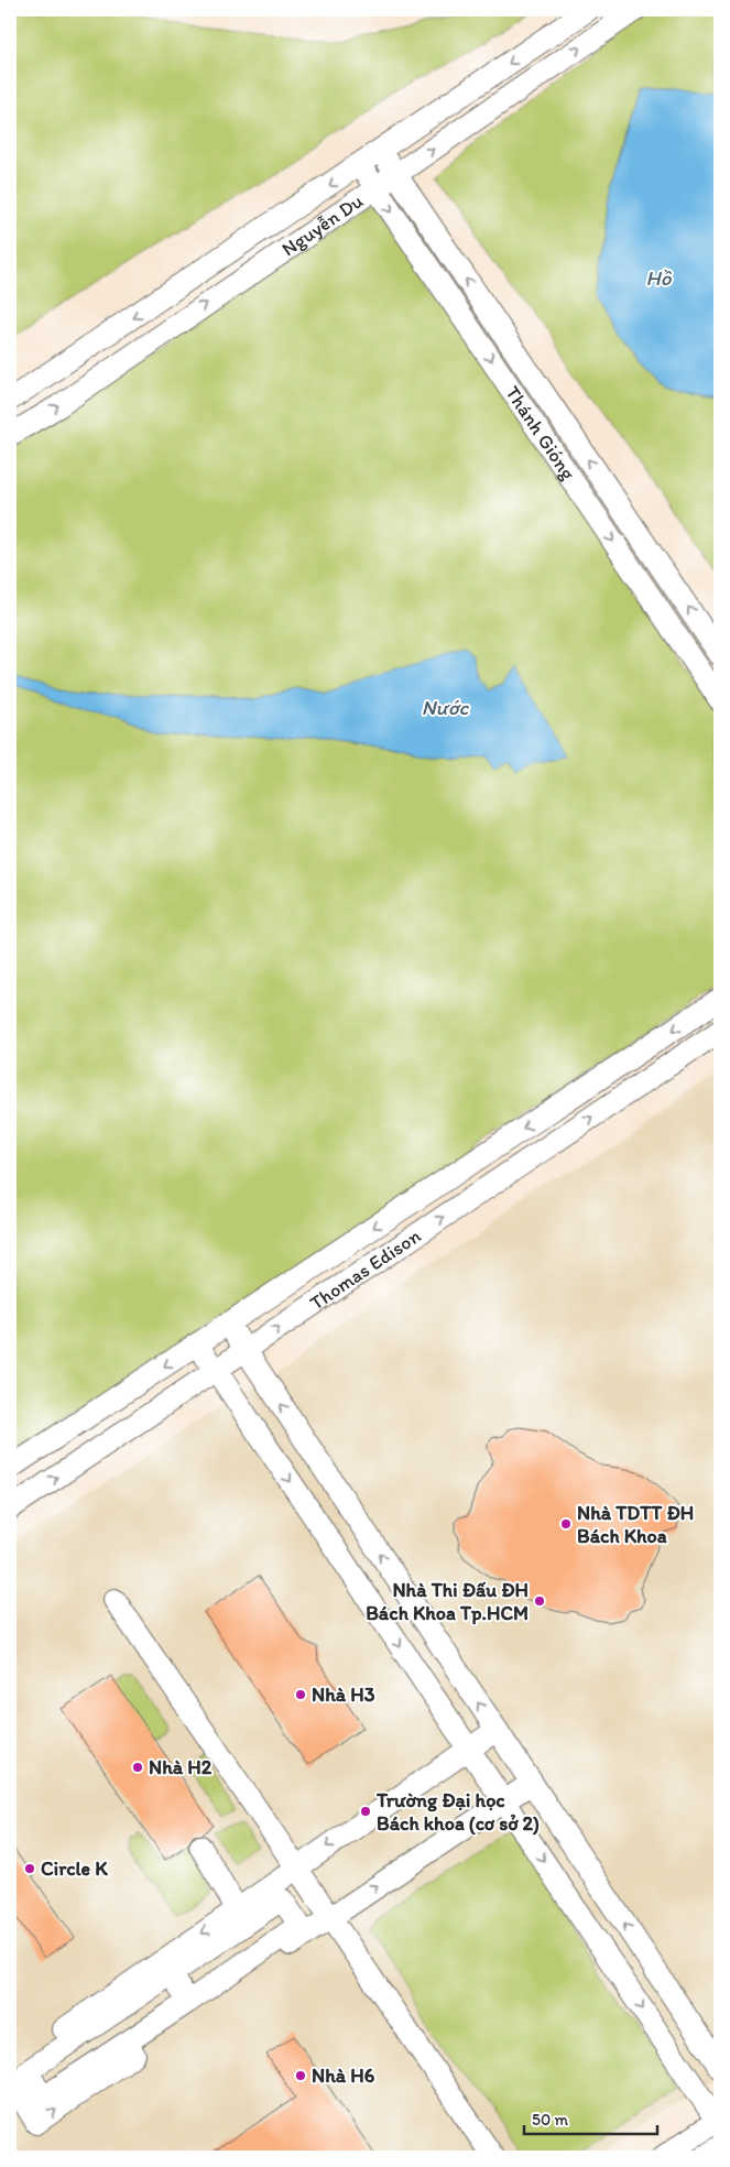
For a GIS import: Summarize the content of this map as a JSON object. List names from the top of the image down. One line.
{"streets":{"street":["Nguyễn Du","Thánh Gióng","Thomas Edison"]},"crossings":[["Nguyễn Du","Thánh Gióng"]],"water":["Hồ","Nước"],"places":["Nhà TDTT ĐH Bách Khoa","Nhà Thi Đấu ĐH Bách Khoa Tp.HCM","Nhà H3","Nhà H2","Trường Đại học Bách khoa (cơ sở 2)","Circle K","Nhà H6"],"scale_bar":"50 m"}
